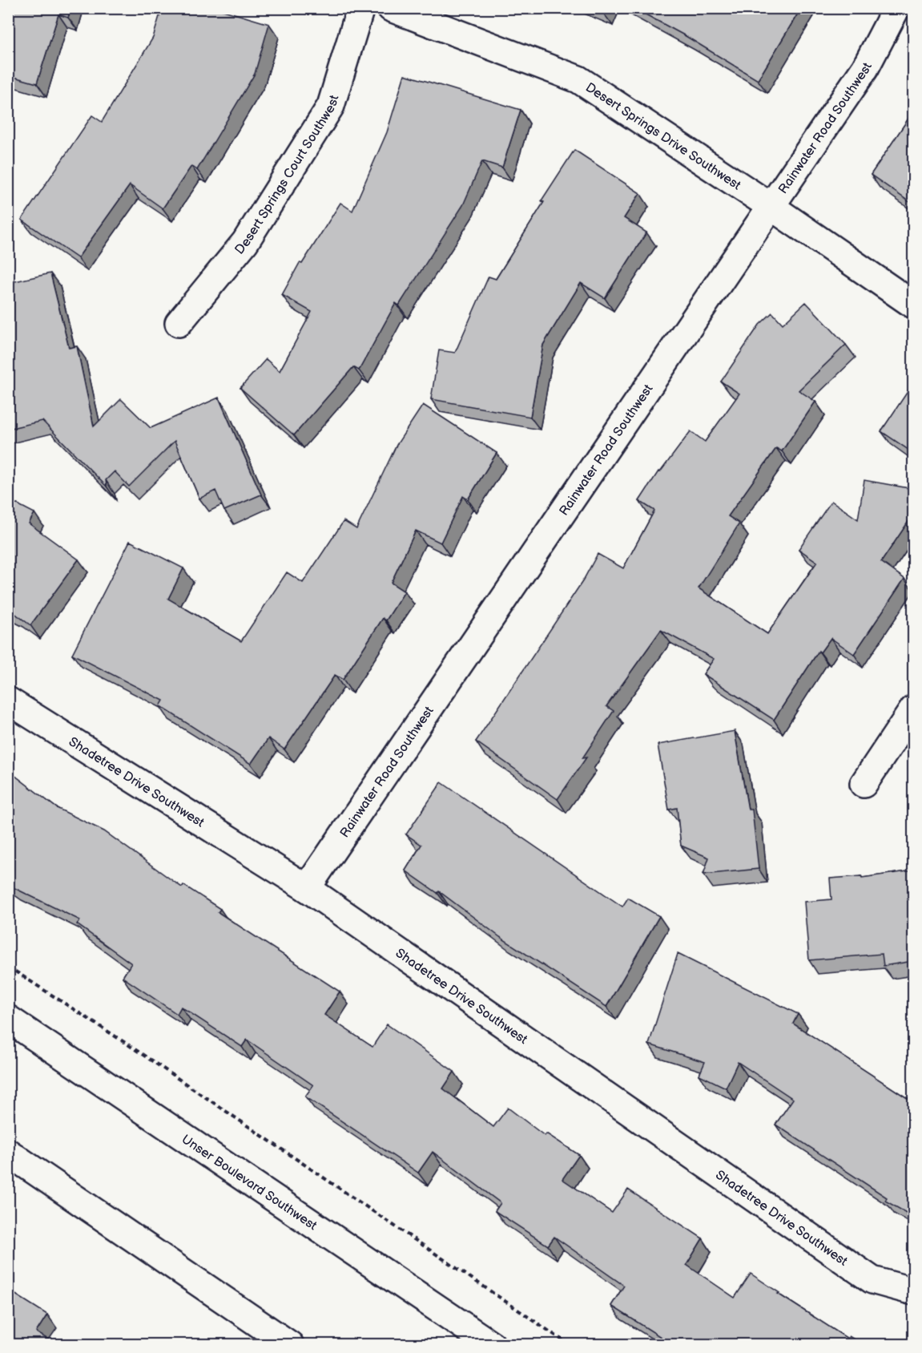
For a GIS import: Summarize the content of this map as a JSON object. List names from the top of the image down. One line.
{"streets":{"street":["Rainwater Road Southwest","Desert Springs Drive Southwest","Desert Springs Court Southwest","Shadetree Drive Southwest","Unser Boulevard Southwest"]},"crossings":[["Rainwater Road Southwest","Desert Springs Drive Southwest"],["Rainwater Road Southwest","Shadetree Drive Southwest"]]}
